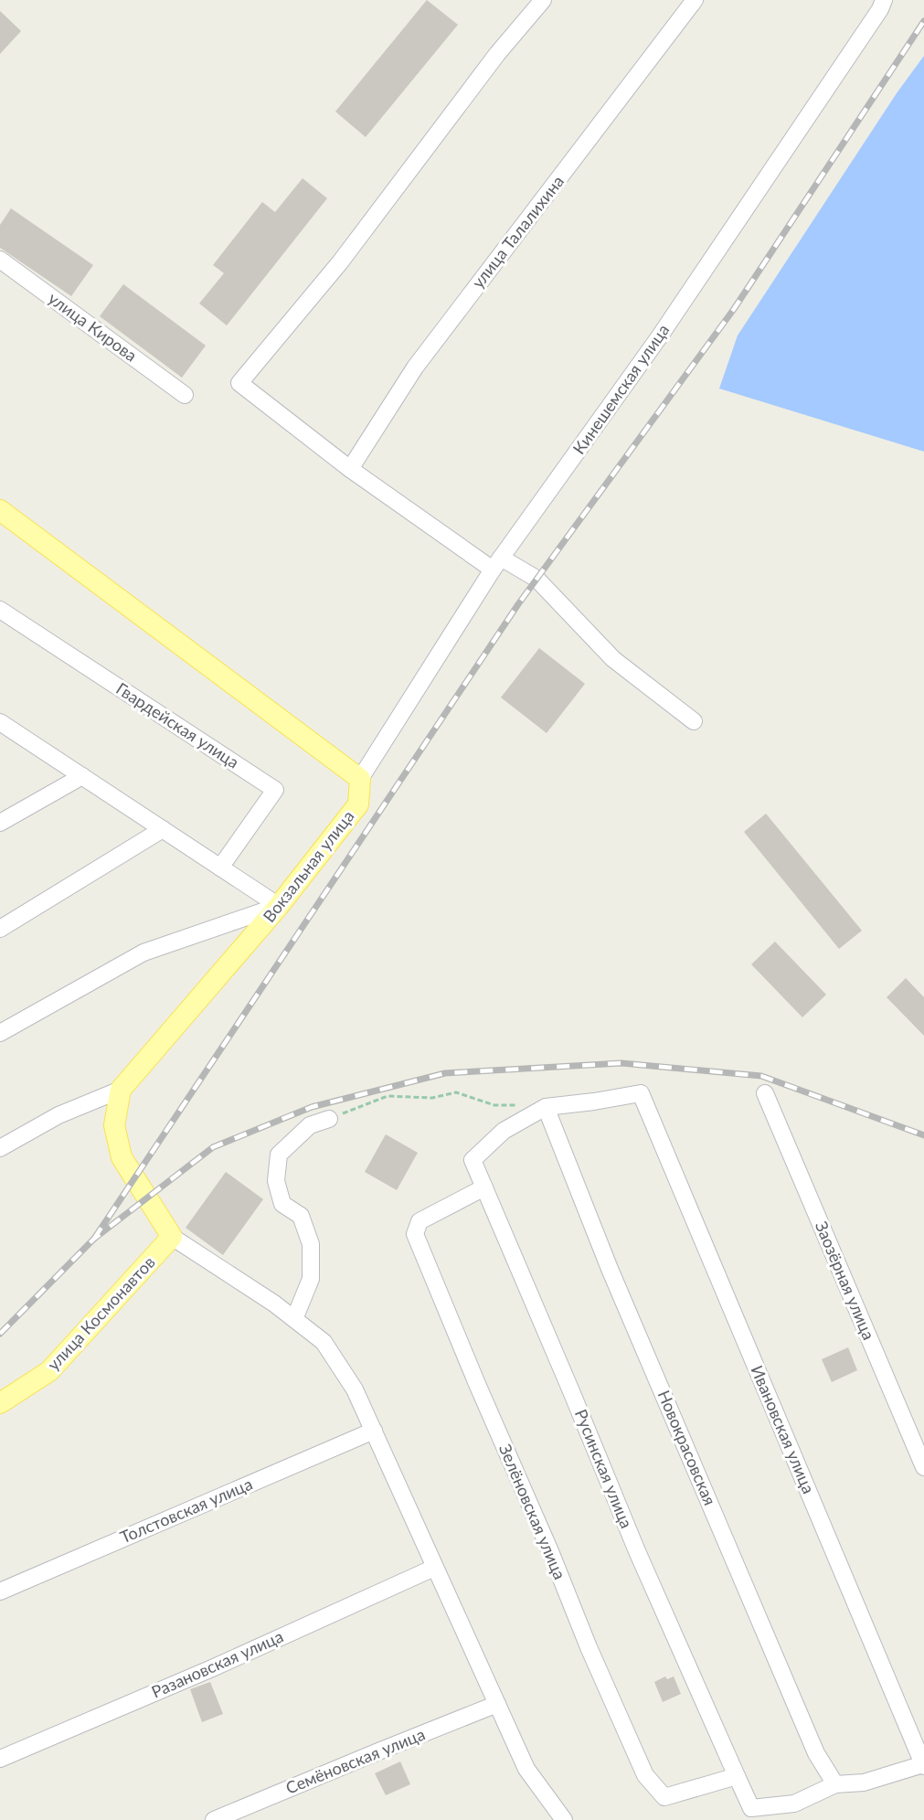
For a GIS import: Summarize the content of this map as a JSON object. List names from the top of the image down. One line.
{"streets":{"main road":["Вокзальная улица","улица Космонавтов"],"street":["улица Талалихина","улица Кирова","Кинешемская улица","Гвардейская улица","Заозёрная улица","Ивановская улица","Новокрасовская","Русинская улица","Толстовская улица","Зелёновская улица","Разановская улица","Семёновская улица"]},"crossings":[["Кинешемская улица","Вокзальная улица"],["Ивановская улица","Новокрасовская"],["Ивановская улица","Русинская улица"],["Новокрасовская","Русинская улица"],["Русинская улица","Зелёновская улица"]]}
